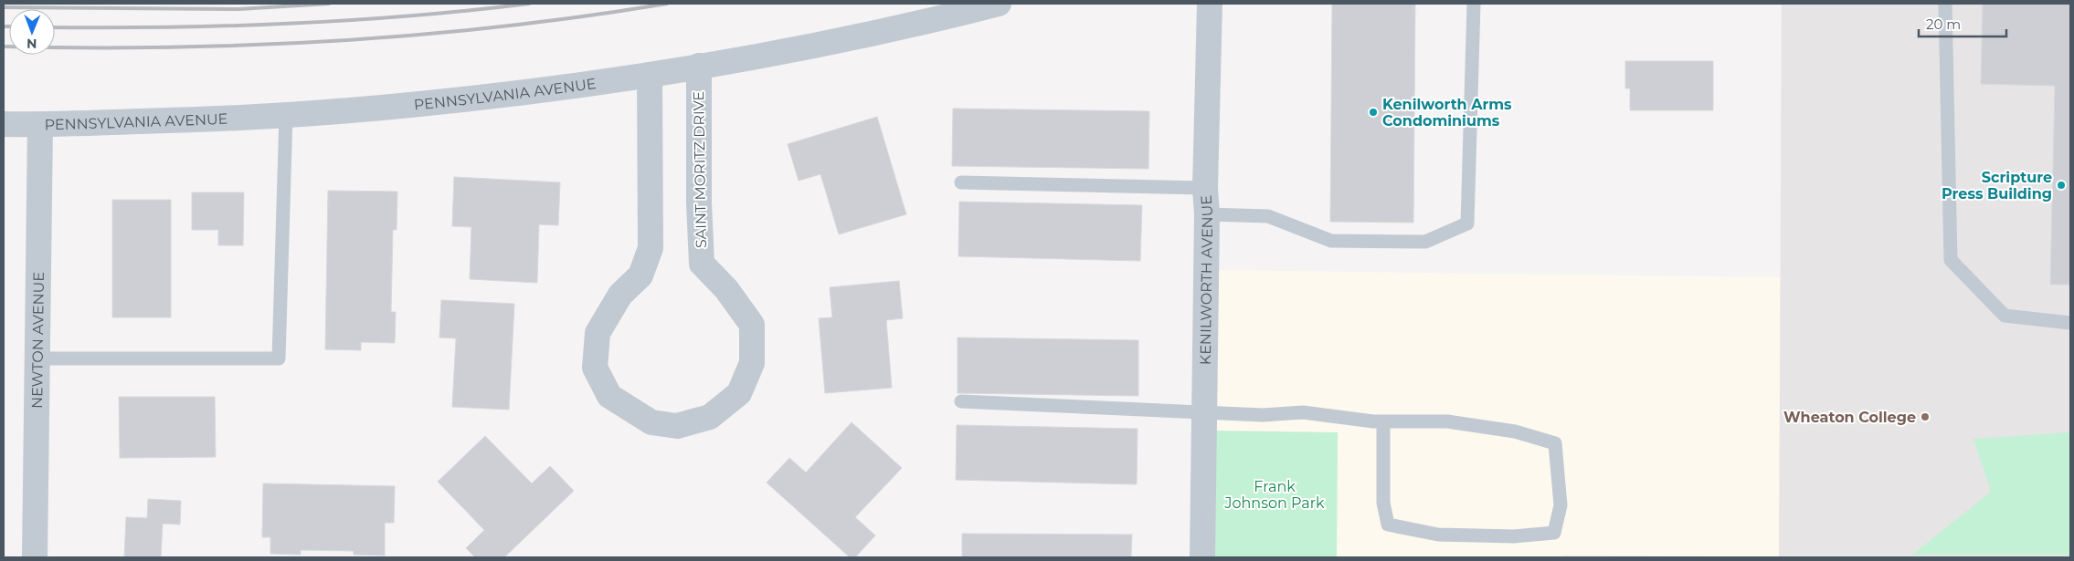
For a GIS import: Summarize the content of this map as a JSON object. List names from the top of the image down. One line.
{"streets":{"street":["PENNSYLVANIA AVENUE","SAINT MORITZ DRIVE","KENILWORTH AVENUE","NEWTON AVENUE"]},"crossings":[["PENNSYLVANIA AVENUE","SAINT MORITZ DRIVE"],["PENNSYLVANIA AVENUE","NEWTON AVENUE"]],"parks":["Frank Johnson Park"],"places":["Kenilworth Arms Condominiums","Scripture Press Building","Wheaton College"],"scale_bar":"20 m","north":"bottom"}
